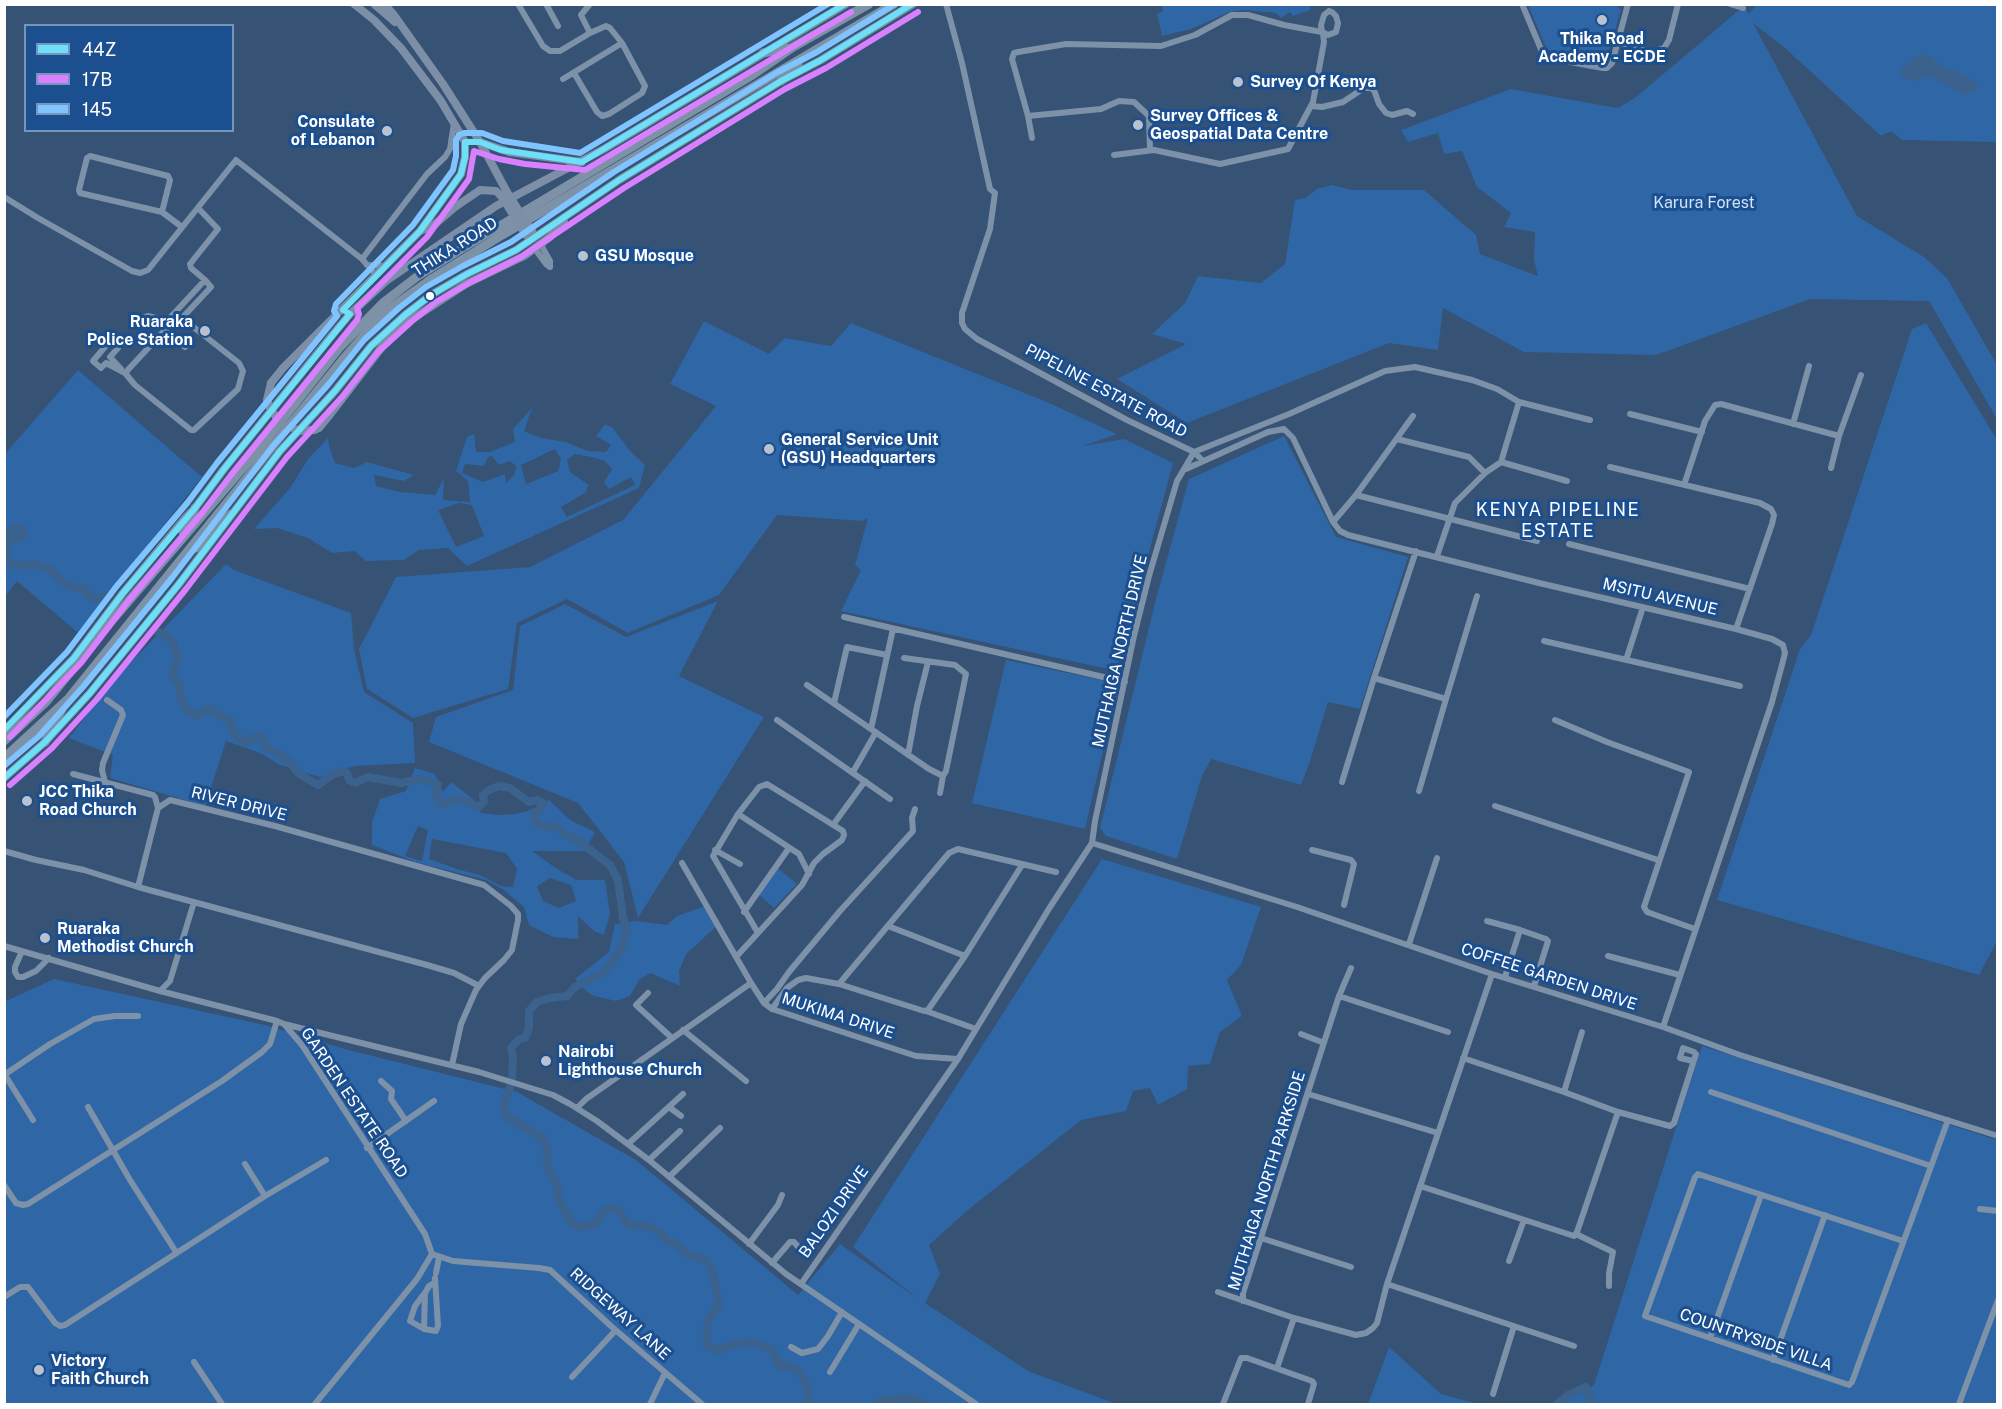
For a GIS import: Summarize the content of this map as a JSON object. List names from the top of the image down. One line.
{"streets":{"highway":["THIKA ROAD"],"street":["PIPELINE ESTATE ROAD","MSITU AVENUE","MUTHAIGA NORTH DRIVE","RIVER DRIVE","COFFEE GARDEN DRIVE","MUKIMA DRIVE","GARDEN ESTATE ROAD","MUTHAIGA NORTH PARKSIDE","BALOZI DRIVE","RIDGEWAY LANE","COUNTRYSIDE VILLA"]},"crossings":[["MSITU AVENUE","COFFEE GARDEN DRIVE"],["MUTHAIGA NORTH DRIVE","COFFEE GARDEN DRIVE"],["MUTHAIGA NORTH DRIVE","BALOZI DRIVE"],["COFFEE GARDEN DRIVE","MUTHAIGA NORTH PARKSIDE"],["COFFEE GARDEN DRIVE","BALOZI DRIVE"],["COFFEE GARDEN DRIVE","COUNTRYSIDE VILLA"],["MUKIMA DRIVE","BALOZI DRIVE"],["GARDEN ESTATE ROAD","BALOZI DRIVE"],["GARDEN ESTATE ROAD","RIDGEWAY LANE"]],"districts":["KENYA PIPELINE ESTATE"],"parks":["Karura Forest"],"places":["Thika Road Academy - ECDE","Survey Of Kenya","Survey Offices & Geospatial Data Centre","Consulate of Lebanon","GSU Mosque","Ruaraka Police Station","General Service Unit (GSU) Headquarters","JCC Thika Road Church","Ruaraka Methodist Church","Nairobi Lighthouse Church","Victory Faith Church"],"lines":["transit line 44Z","transit line 145","transit line 17B"],"legend":["44Z","17B","145"]}
